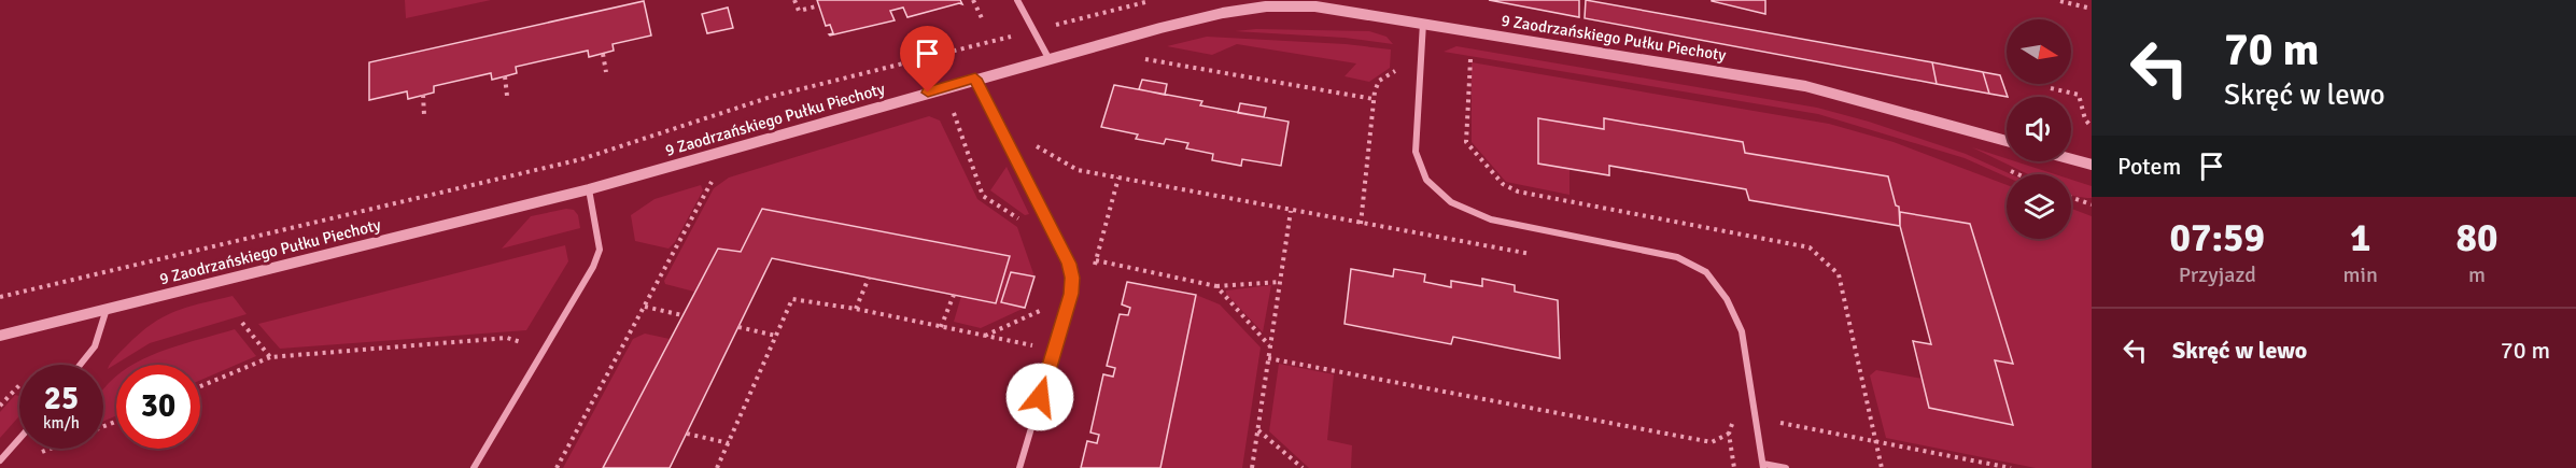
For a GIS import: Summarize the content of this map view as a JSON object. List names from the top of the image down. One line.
{"streets":{"street":["9 Zaodrzańskiego Pułku Piechoty"]},"north":"right","page":{"turn":["70 m","Skręć w lewo"],"then":"Potem","eta":["07:59","Przyjazd","1","min","80","m"],"list":[{"name":"Skręć w lewo","value":"70 m"}],"speed":"25 km/h","limit":"30"}}
